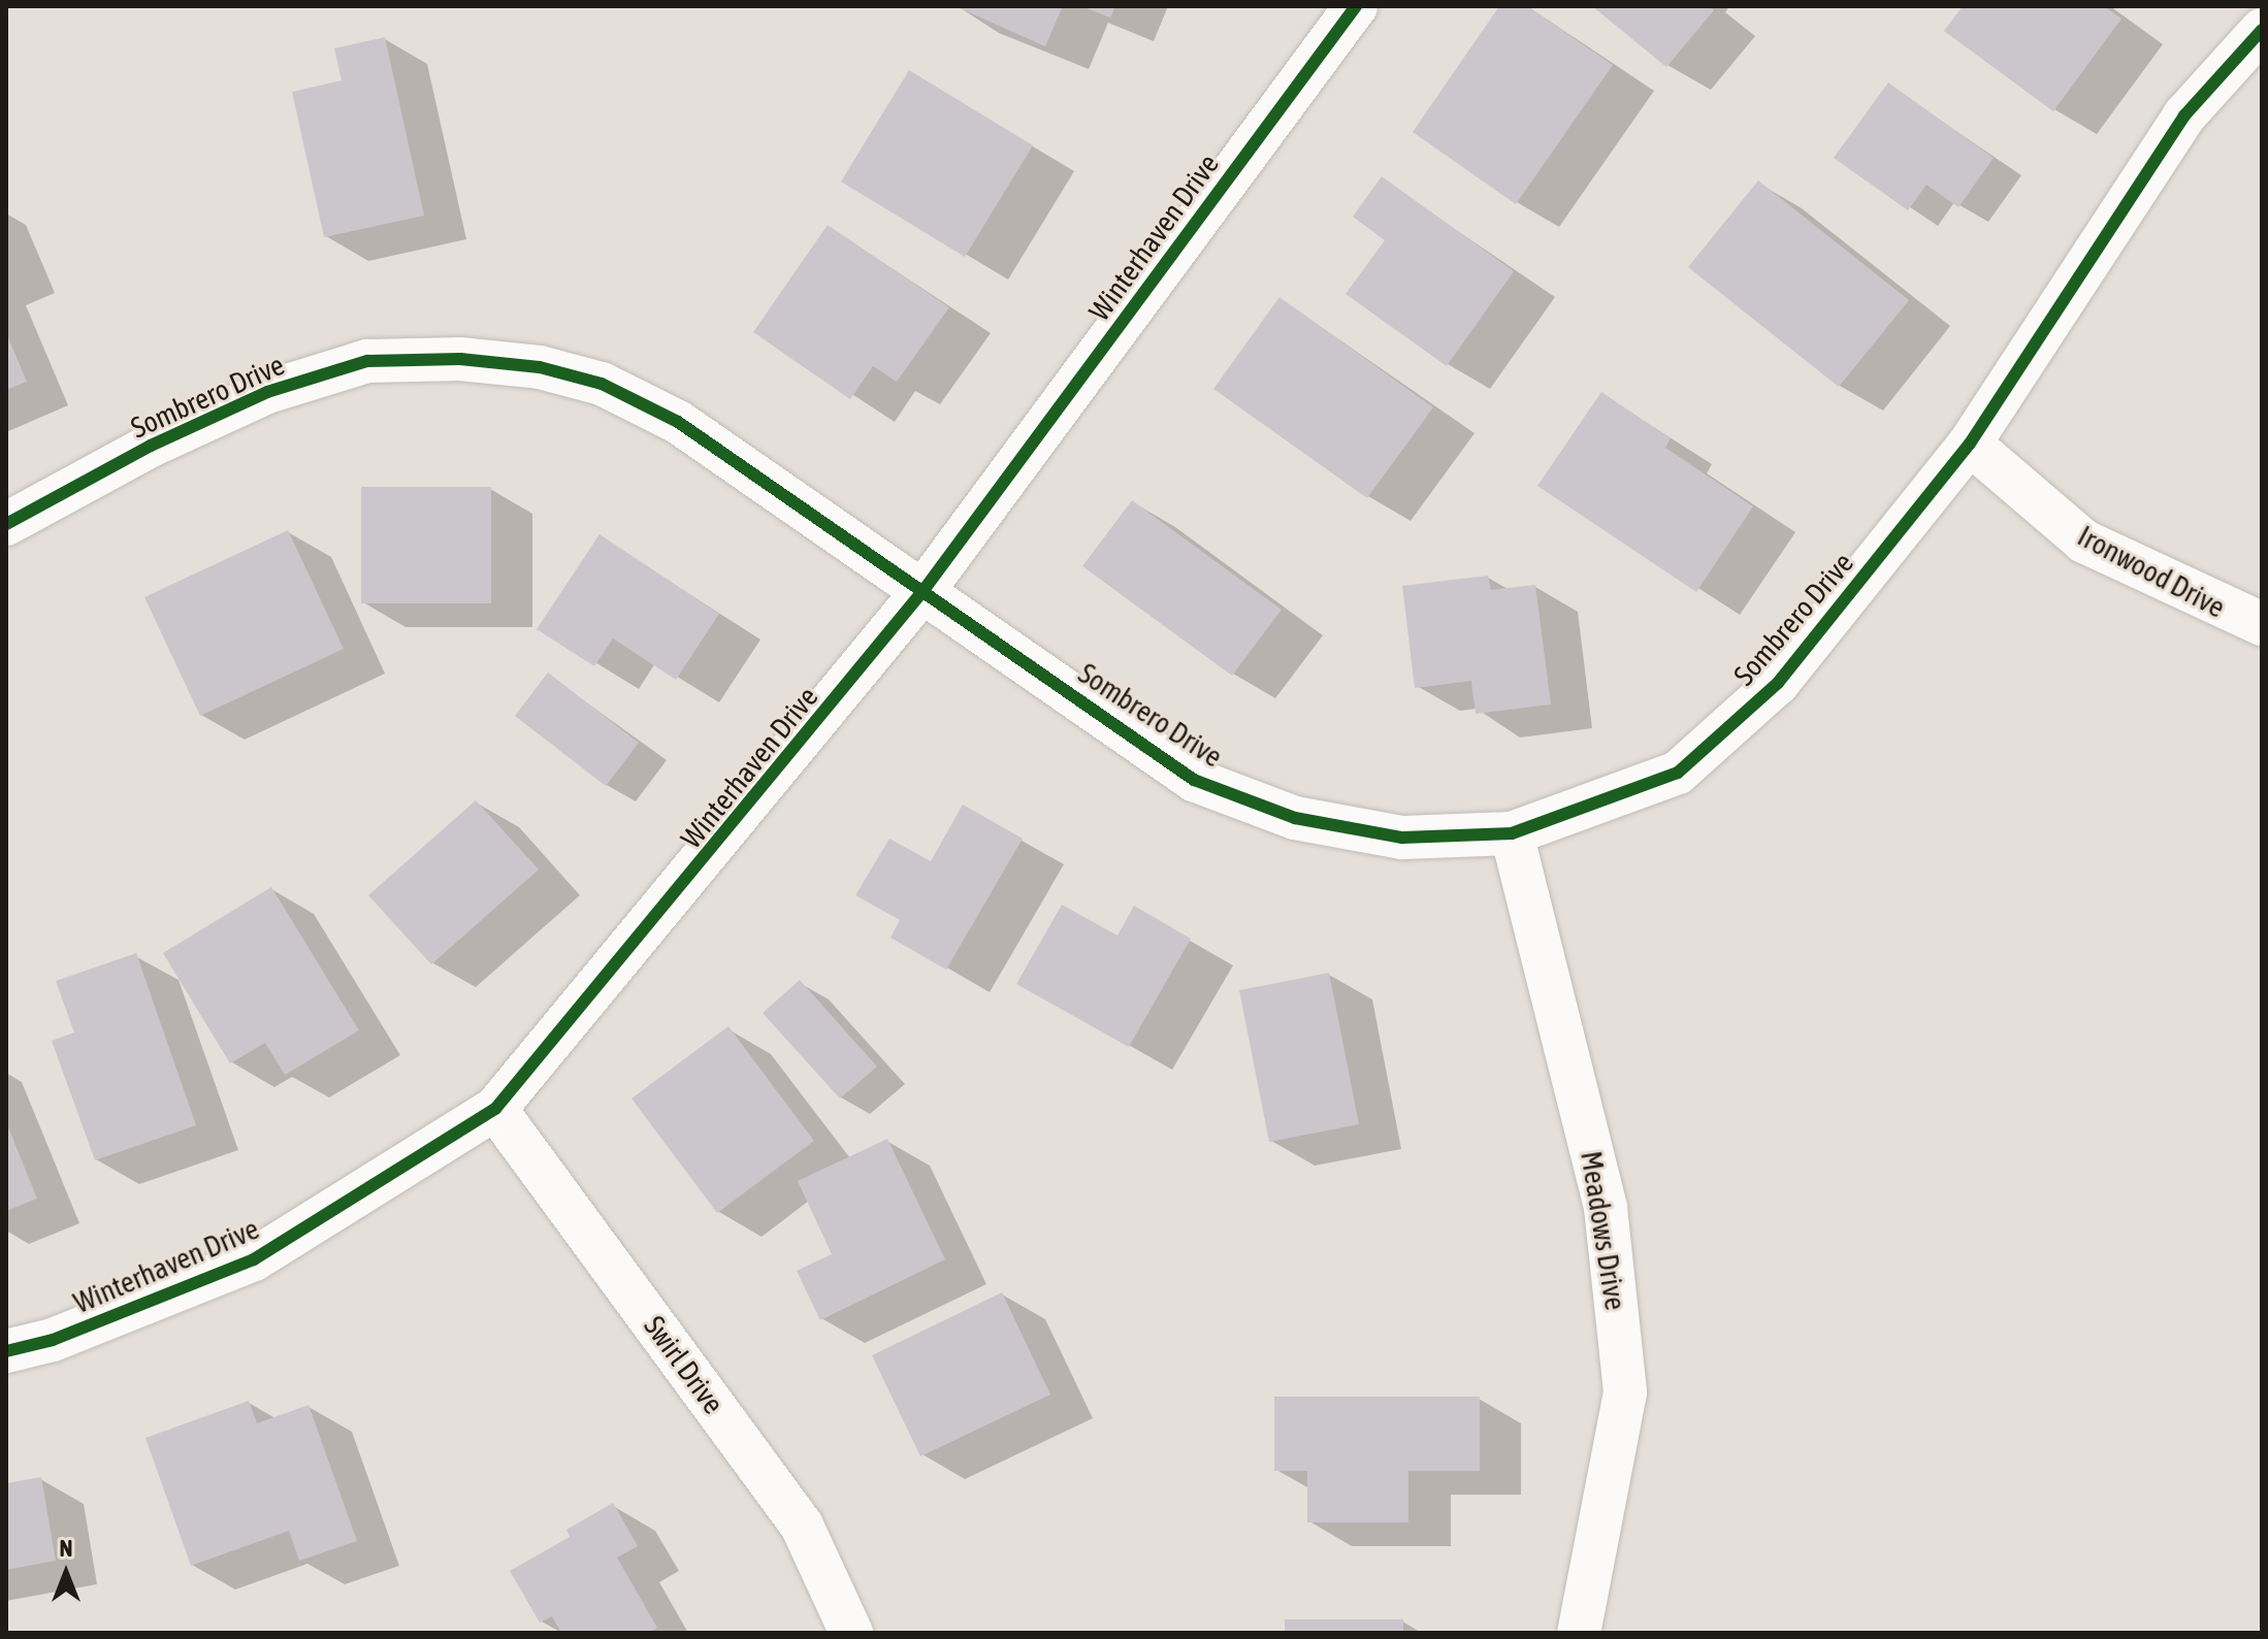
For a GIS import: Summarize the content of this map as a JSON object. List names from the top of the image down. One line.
{"streets":{"street":["Winterhaven Drive","Sombrero Drive","Ironwood Drive","Meadows Drive","Swirl Drive"]},"crossings":[["Winterhaven Drive","Sombrero Drive"],["Winterhaven Drive","Swirl Drive"],["Sombrero Drive","Ironwood Drive"],["Sombrero Drive","Meadows Drive"]],"north":"top"}
